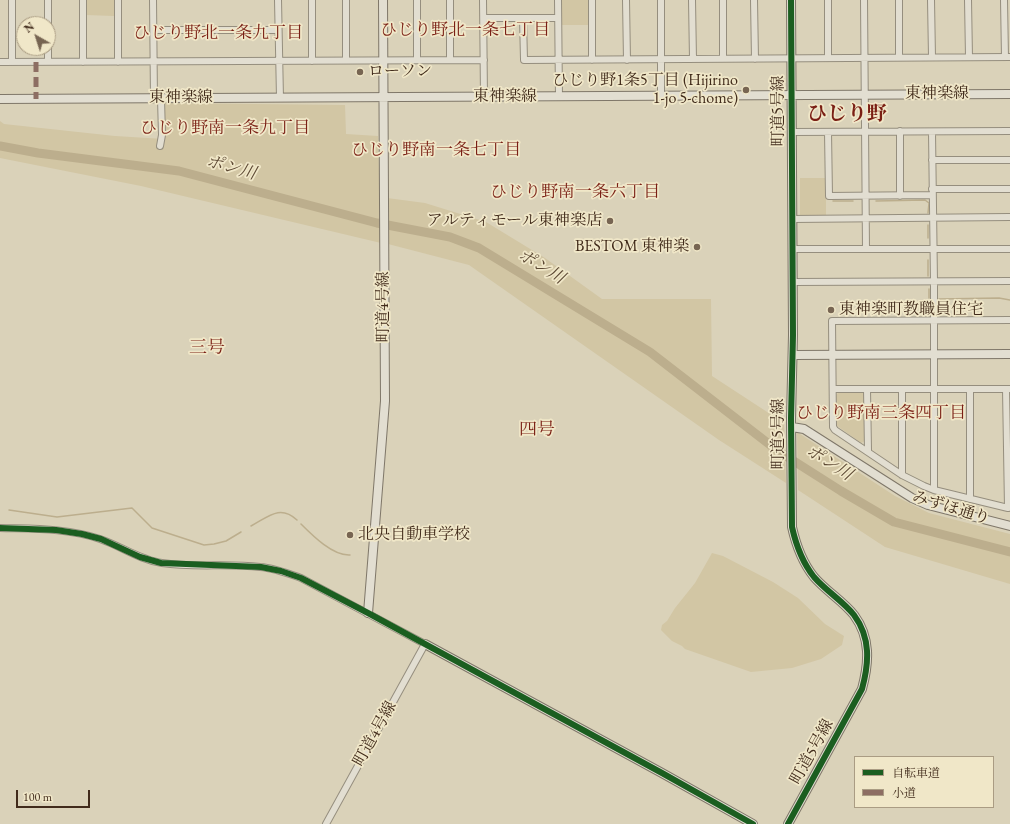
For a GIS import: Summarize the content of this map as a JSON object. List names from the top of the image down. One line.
{"streets":{"street":["東神楽線","町道5号線","町道4号線","みずほ通り"]},"crossings":[["東神楽線","町道5号線"],["東神楽線","町道4号線"],["町道5号線","みずほ通り"]],"districts":["ひじり野北一条七丁目","ひじり野北一条九丁目","ひじり野","ひじり野南一条九丁目","ひじり野南一条七丁目","ひじり野南一条六丁目","三号","ひじり野南三条四丁目","四号"],"water":["ポン川"],"places":["ローソン","ひじり野1条5丁目 (Hijirino 1-jo 5-chome)","アルティモール東神楽店","BESTOM 東神楽","東神楽町教職員住宅","北央自動車学校"],"legend":["自転車道","小道"],"scale_bar":"100 m","north":"top left"}
